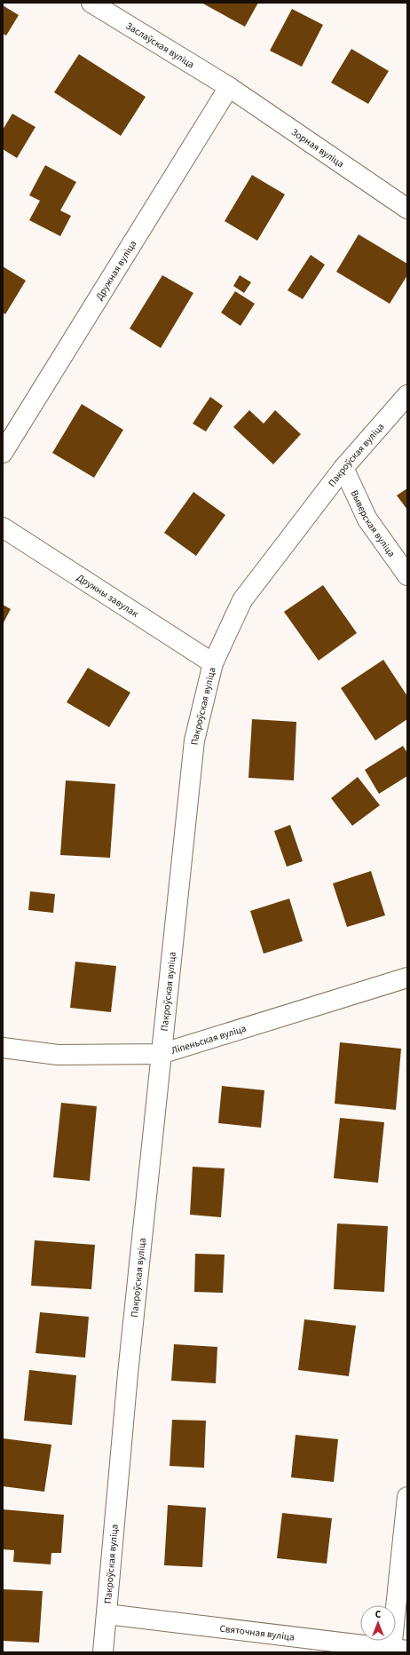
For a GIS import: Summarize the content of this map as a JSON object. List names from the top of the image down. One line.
{"streets":{"street":["Заслаўская вуліца","Зорная вуліца","Дружная вуліца","Пакроўская вуліца","Выверская вуліца","Дружны завулак","Ліпеньская вуліца","Святочная вуліца"]},"crossings":[["Заслаўская вуліца","Зорная вуліца"],["Заслаўская вуліца","Дружная вуліца"],["Зорная вуліца","Дружная вуліца"],["Пакроўская вуліца","Выверская вуліца"],["Пакроўская вуліца","Дружны завулак"],["Пакроўская вуліца","Ліпеньская вуліца"],["Пакроўская вуліца","Святочная вуліца"]],"north":"top"}
